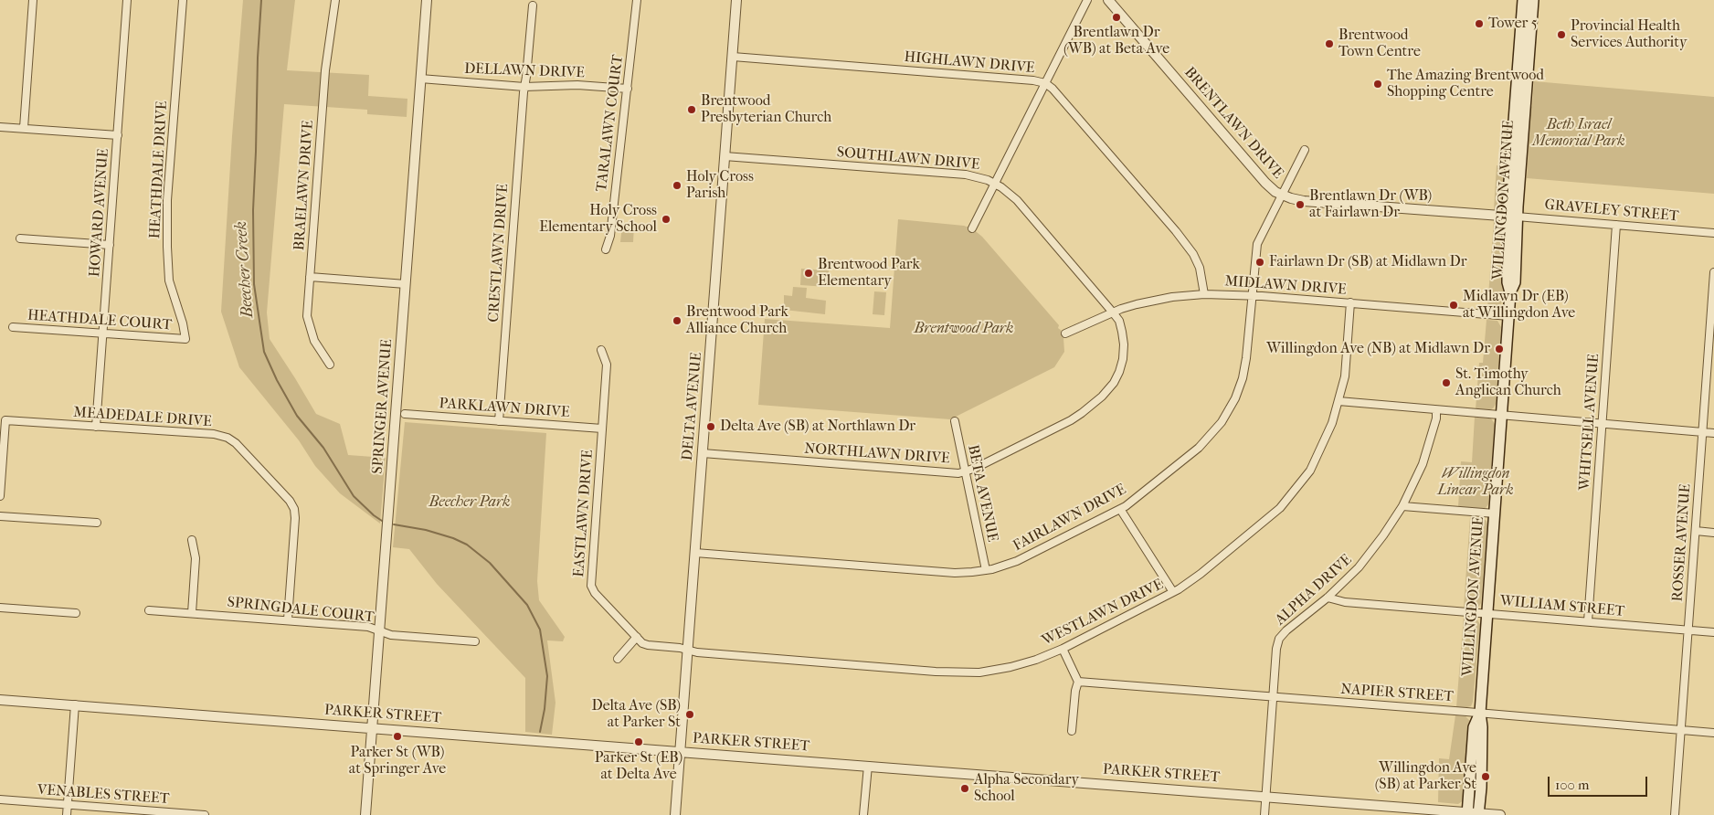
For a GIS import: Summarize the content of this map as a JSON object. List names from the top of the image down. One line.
{"streets":{"main road":["WILLINGDON AVENUE"],"street":["HIGHLAWN DRIVE","DELLAWN DRIVE","TARALAWN COURT","BRENTLAWN DRIVE","SOUTHLAWN DRIVE","HEATHDALE DRIVE","BRAELAWN DRIVE","GRAVELEY STREET","HOWARD AVENUE","CRESTLAWN DRIVE","MIDLAWN DRIVE","HEATHDALE COURT","SPRINGER AVENUE","DELTA AVENUE","PARKLAWN DRIVE","MEADEDALE DRIVE","WHITSELL AVENUE","NORTHLAWN DRIVE","BETA AVENUE","EASTLAWN DRIVE","FAIRLAWN DRIVE","ROSSER AVENUE","ALPHA DRIVE","WILLIAM STREET","SPRINGDALE COURT","WESTLAWN DRIVE","NAPIER STREET","PARKER STREET","VENABLES STREET"]},"crossings":[["HIGHLAWN DRIVE","MIDLAWN DRIVE"],["HIGHLAWN DRIVE","DELTA AVENUE"],["DELLAWN DRIVE","TARALAWN COURT"],["DELLAWN DRIVE","CRESTLAWN DRIVE"],["DELLAWN DRIVE","SPRINGER AVENUE"],["BRENTLAWN DRIVE","WILLINGDON AVENUE"],["BRENTLAWN DRIVE","GRAVELEY STREET"],["BRENTLAWN DRIVE","FAIRLAWN DRIVE"],["SOUTHLAWN DRIVE","MIDLAWN DRIVE"],["SOUTHLAWN DRIVE","DELTA AVENUE"],["SOUTHLAWN DRIVE","NORTHLAWN DRIVE"],["HEATHDALE DRIVE","HEATHDALE COURT"],["WILLINGDON AVENUE","GRAVELEY STREET"],["WILLINGDON AVENUE","MIDLAWN DRIVE"],["WILLINGDON AVENUE","WILLIAM STREET"],["WILLINGDON AVENUE","NAPIER STREET"],["WILLINGDON AVENUE","PARKER STREET"],["GRAVELEY STREET","WHITSELL AVENUE"],["HOWARD AVENUE","HEATHDALE COURT"],["HOWARD AVENUE","MEADEDALE DRIVE"],["CRESTLAWN DRIVE","PARKLAWN DRIVE"],["MIDLAWN DRIVE","NORTHLAWN DRIVE"],["MIDLAWN DRIVE","FAIRLAWN DRIVE"],["MIDLAWN DRIVE","WESTLAWN DRIVE"],["SPRINGER AVENUE","SPRINGDALE COURT"],["SPRINGER AVENUE","PARKER STREET"],["DELTA AVENUE","NORTHLAWN DRIVE"],["DELTA AVENUE","EASTLAWN DRIVE"],["DELTA AVENUE","FAIRLAWN DRIVE"],["DELTA AVENUE","WESTLAWN DRIVE"],["DELTA AVENUE","PARKER STREET"],["PARKLAWN DRIVE","EASTLAWN DRIVE"],["MEADEDALE DRIVE","SPRINGDALE COURT"],["WHITSELL AVENUE","WILLIAM STREET"],["NORTHLAWN DRIVE","BETA AVENUE"],["BETA AVENUE","FAIRLAWN DRIVE"],["EASTLAWN DRIVE","WESTLAWN DRIVE"],["ROSSER AVENUE","WILLIAM STREET"],["ROSSER AVENUE","NAPIER STREET"],["ALPHA DRIVE","WILLIAM STREET"],["ALPHA DRIVE","NAPIER STREET"],["ALPHA DRIVE","PARKER STREET"]],"water":["Beecher Creek"],"parks":["Beth Israel Memorial Park","Brentwood Park","Willingdon Linear Park","Beecher Park"],"places":["Brentlawn Dr (WB) at Beta Ave","Tower 5","Provincial Health Services Authority","Brentwood Town Centre","The Amazing Brentwood Shopping Centre","Brentwood Presbyterian Church","Holy Cross Parish","Brentlawn Dr (WB) at Fairlawn Dr","Holy Cross Elementary School","Fairlawn Dr (SB) at Midlawn Dr","Brentwood Park Elementary","Midlawn Dr (EB) at Willingdon Ave","Brentwood Park Alliance Church","Willingdon Ave (NB) at Midlawn Dr","St. Timothy Anglican Church","Delta Ave (SB) at Northlawn Dr","Delta Ave (SB) at Parker St","Parker St (WB) at Springer Ave","Parker St (EB) at Delta Ave","Willingdon Ave (SB) at Parker St","Alpha Secondary School"],"scale_bar":"100 m"}
